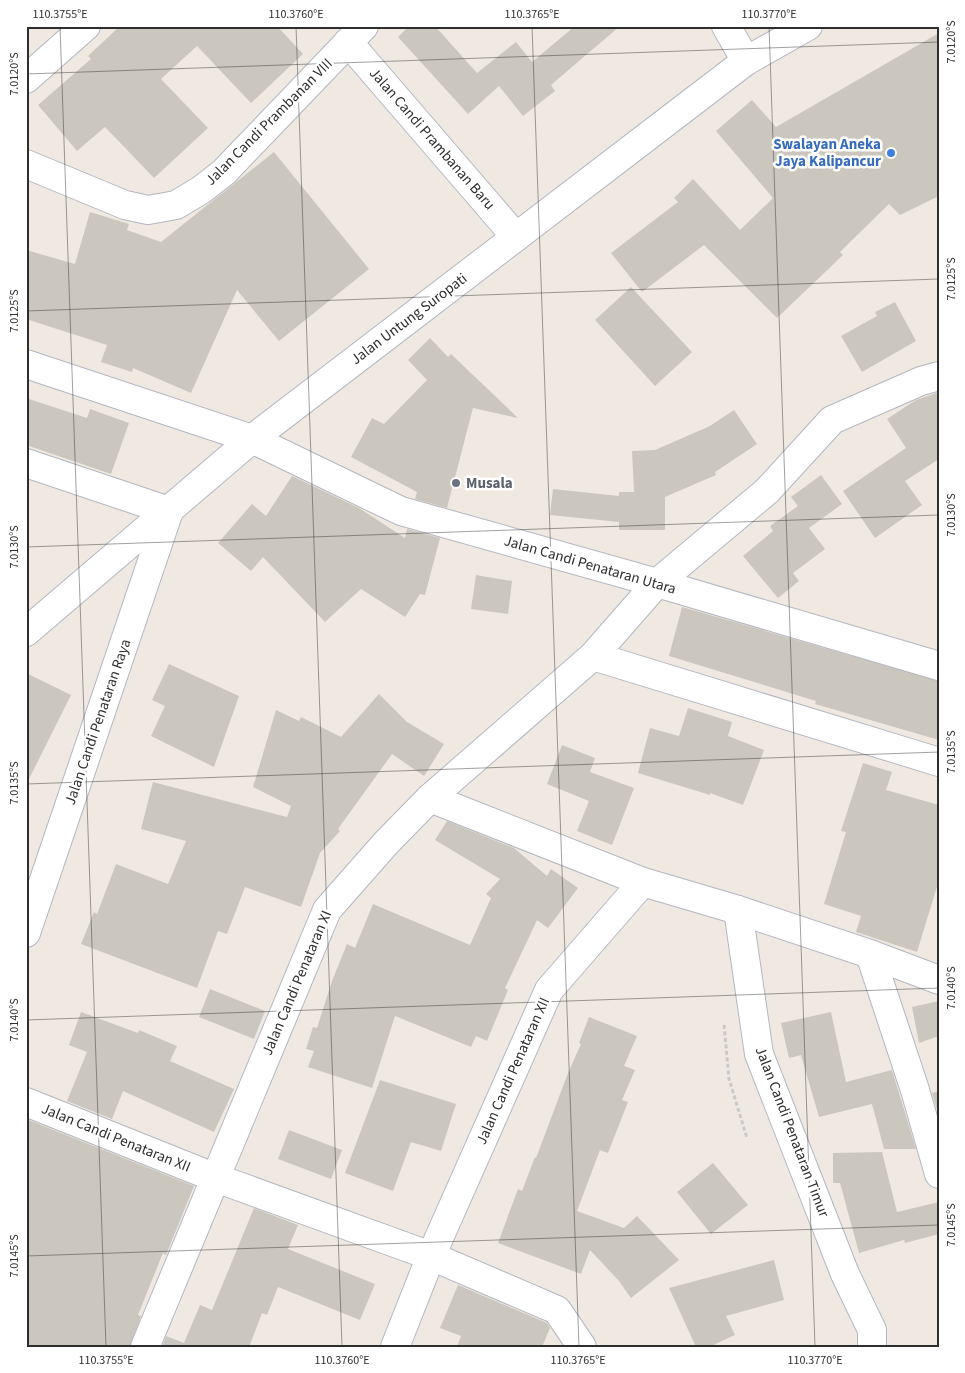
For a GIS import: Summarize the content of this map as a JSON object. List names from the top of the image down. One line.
{"streets":{"street":["Jalan Candi Prambanan VIII","Jalan Candi Prambanan Baru","Jalan Untung Suropati","Jalan Candi Penataran Utara","Jalan Candi Penataran Raya","Jalan Candi Penataran XI","Jalan Candi Penataran XII","Jalan Candi Penataran Timur"]},"crossings":[["Jalan Candi Prambanan VIII","Jalan Candi Prambanan Baru"],["Jalan Candi Prambanan Baru","Jalan Untung Suropati"],["Jalan Untung Suropati","Jalan Candi Penataran Utara"],["Jalan Untung Suropati","Jalan Candi Penataran Raya"],["Jalan Candi Penataran Utara","Jalan Candi Penataran XI"],["Jalan Candi Penataran XI","Jalan Candi Penataran XII"]],"places":["Swalayan Aneka Jaya Kalipancur","Musala"],"coordinates":["110.3755°E","110.3760°E","110.3765°E","110.3770°E","7.0120°S","7.0125°S","7.0130°S","7.0135°S","7.0140°S","7.0145°S"]}
